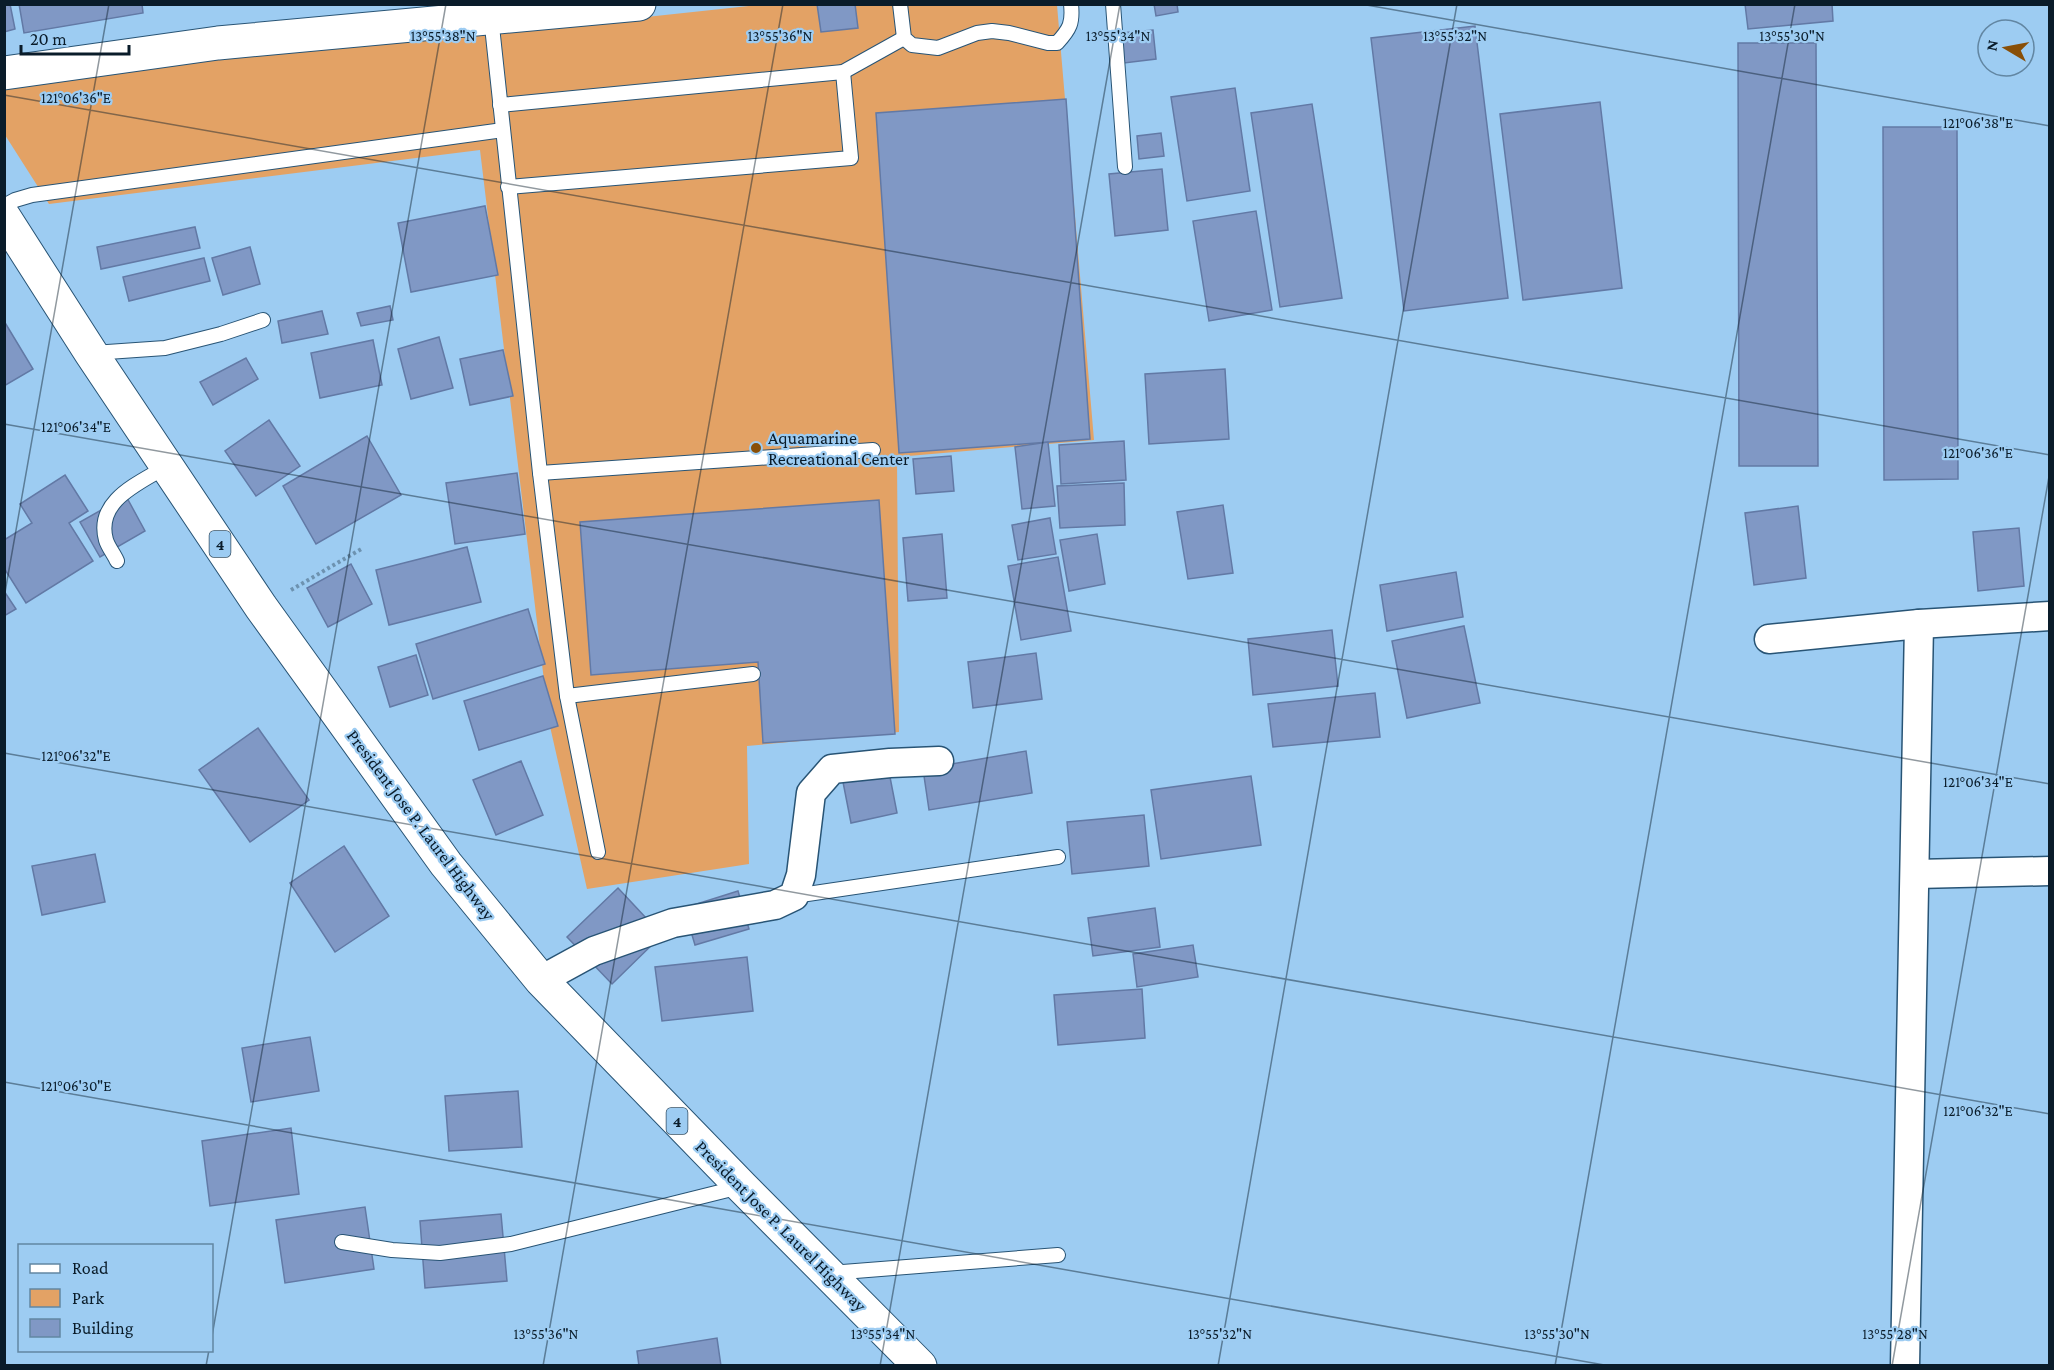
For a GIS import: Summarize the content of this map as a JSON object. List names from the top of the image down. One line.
{"streets":{"main road":["4","President Jose P. Laurel Highway"]},"places":["Aquamarine Recreational Center"],"legend":["Road","Park","Building"],"scale_bar":"20 m","north":"left","coordinates":["13°55'38\"N","13°55'36\"N","13°55'34\"N","13°55'32\"N","13°55'30\"N","121°06'36\"E","121°06'38\"E","121°06'34\"E","121°06'32\"E","121°06'30\"E","13°55'28\"N"]}
